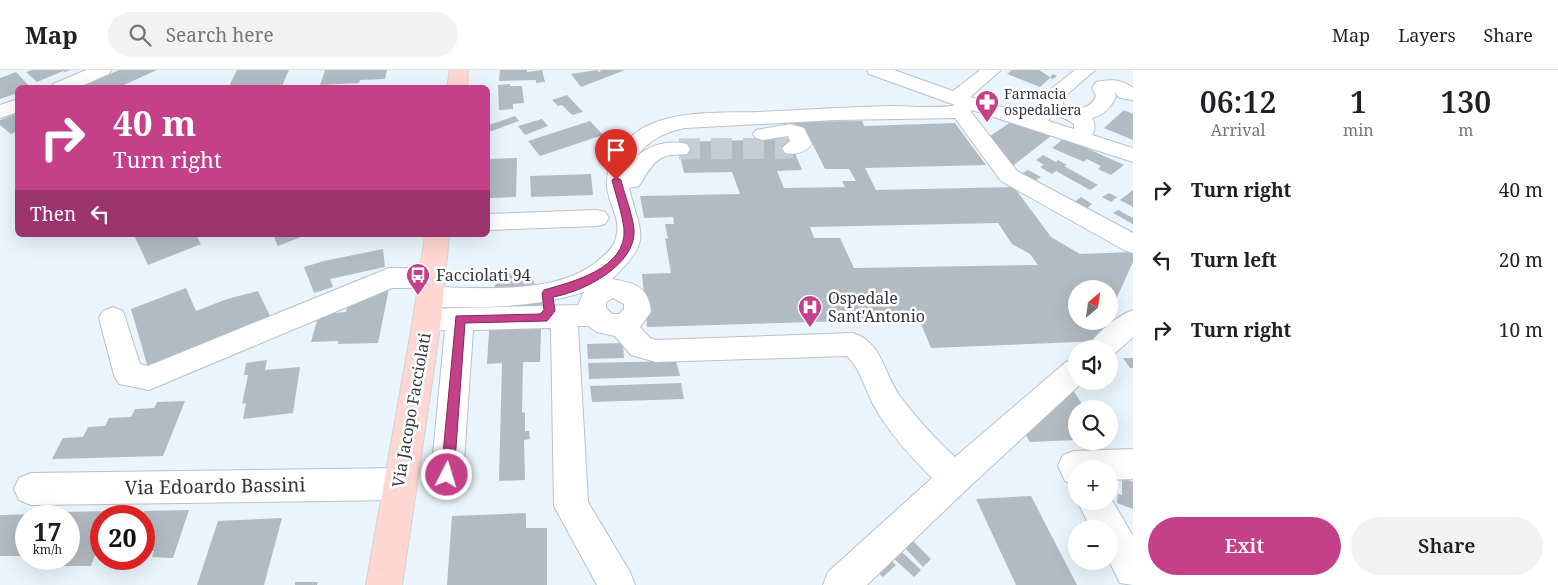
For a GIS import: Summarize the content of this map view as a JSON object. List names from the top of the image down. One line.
{"streets":{"main road":["Via Jacopo Facciolati"],"street":["Via Edoardo Bassini"]},"crossings":[["Via Jacopo Facciolati","Via Edoardo Bassini"]],"places":{"pharmacy":["Farmacia ospedaliera"],"bus stop":["Facciolati 94"],"hospital":["Ospedale Sant'Antonio"]},"north":"top right","page":{"header":"Map","search":"Search here","nav":["Map","Layers","Share"],"eta":["06:12","Arrival","1","min","130","m"],"turn":["40 m","Turn right"],"list":[{"name":"Turn right","value":"40 m"},{"name":"Turn left","value":"20 m"},{"name":"Turn right","value":"10 m"}],"then":"Then","map_buttons":["+","−"],"speed":"17 km/h","limit":"20","buttons":["Exit","Share"]}}
